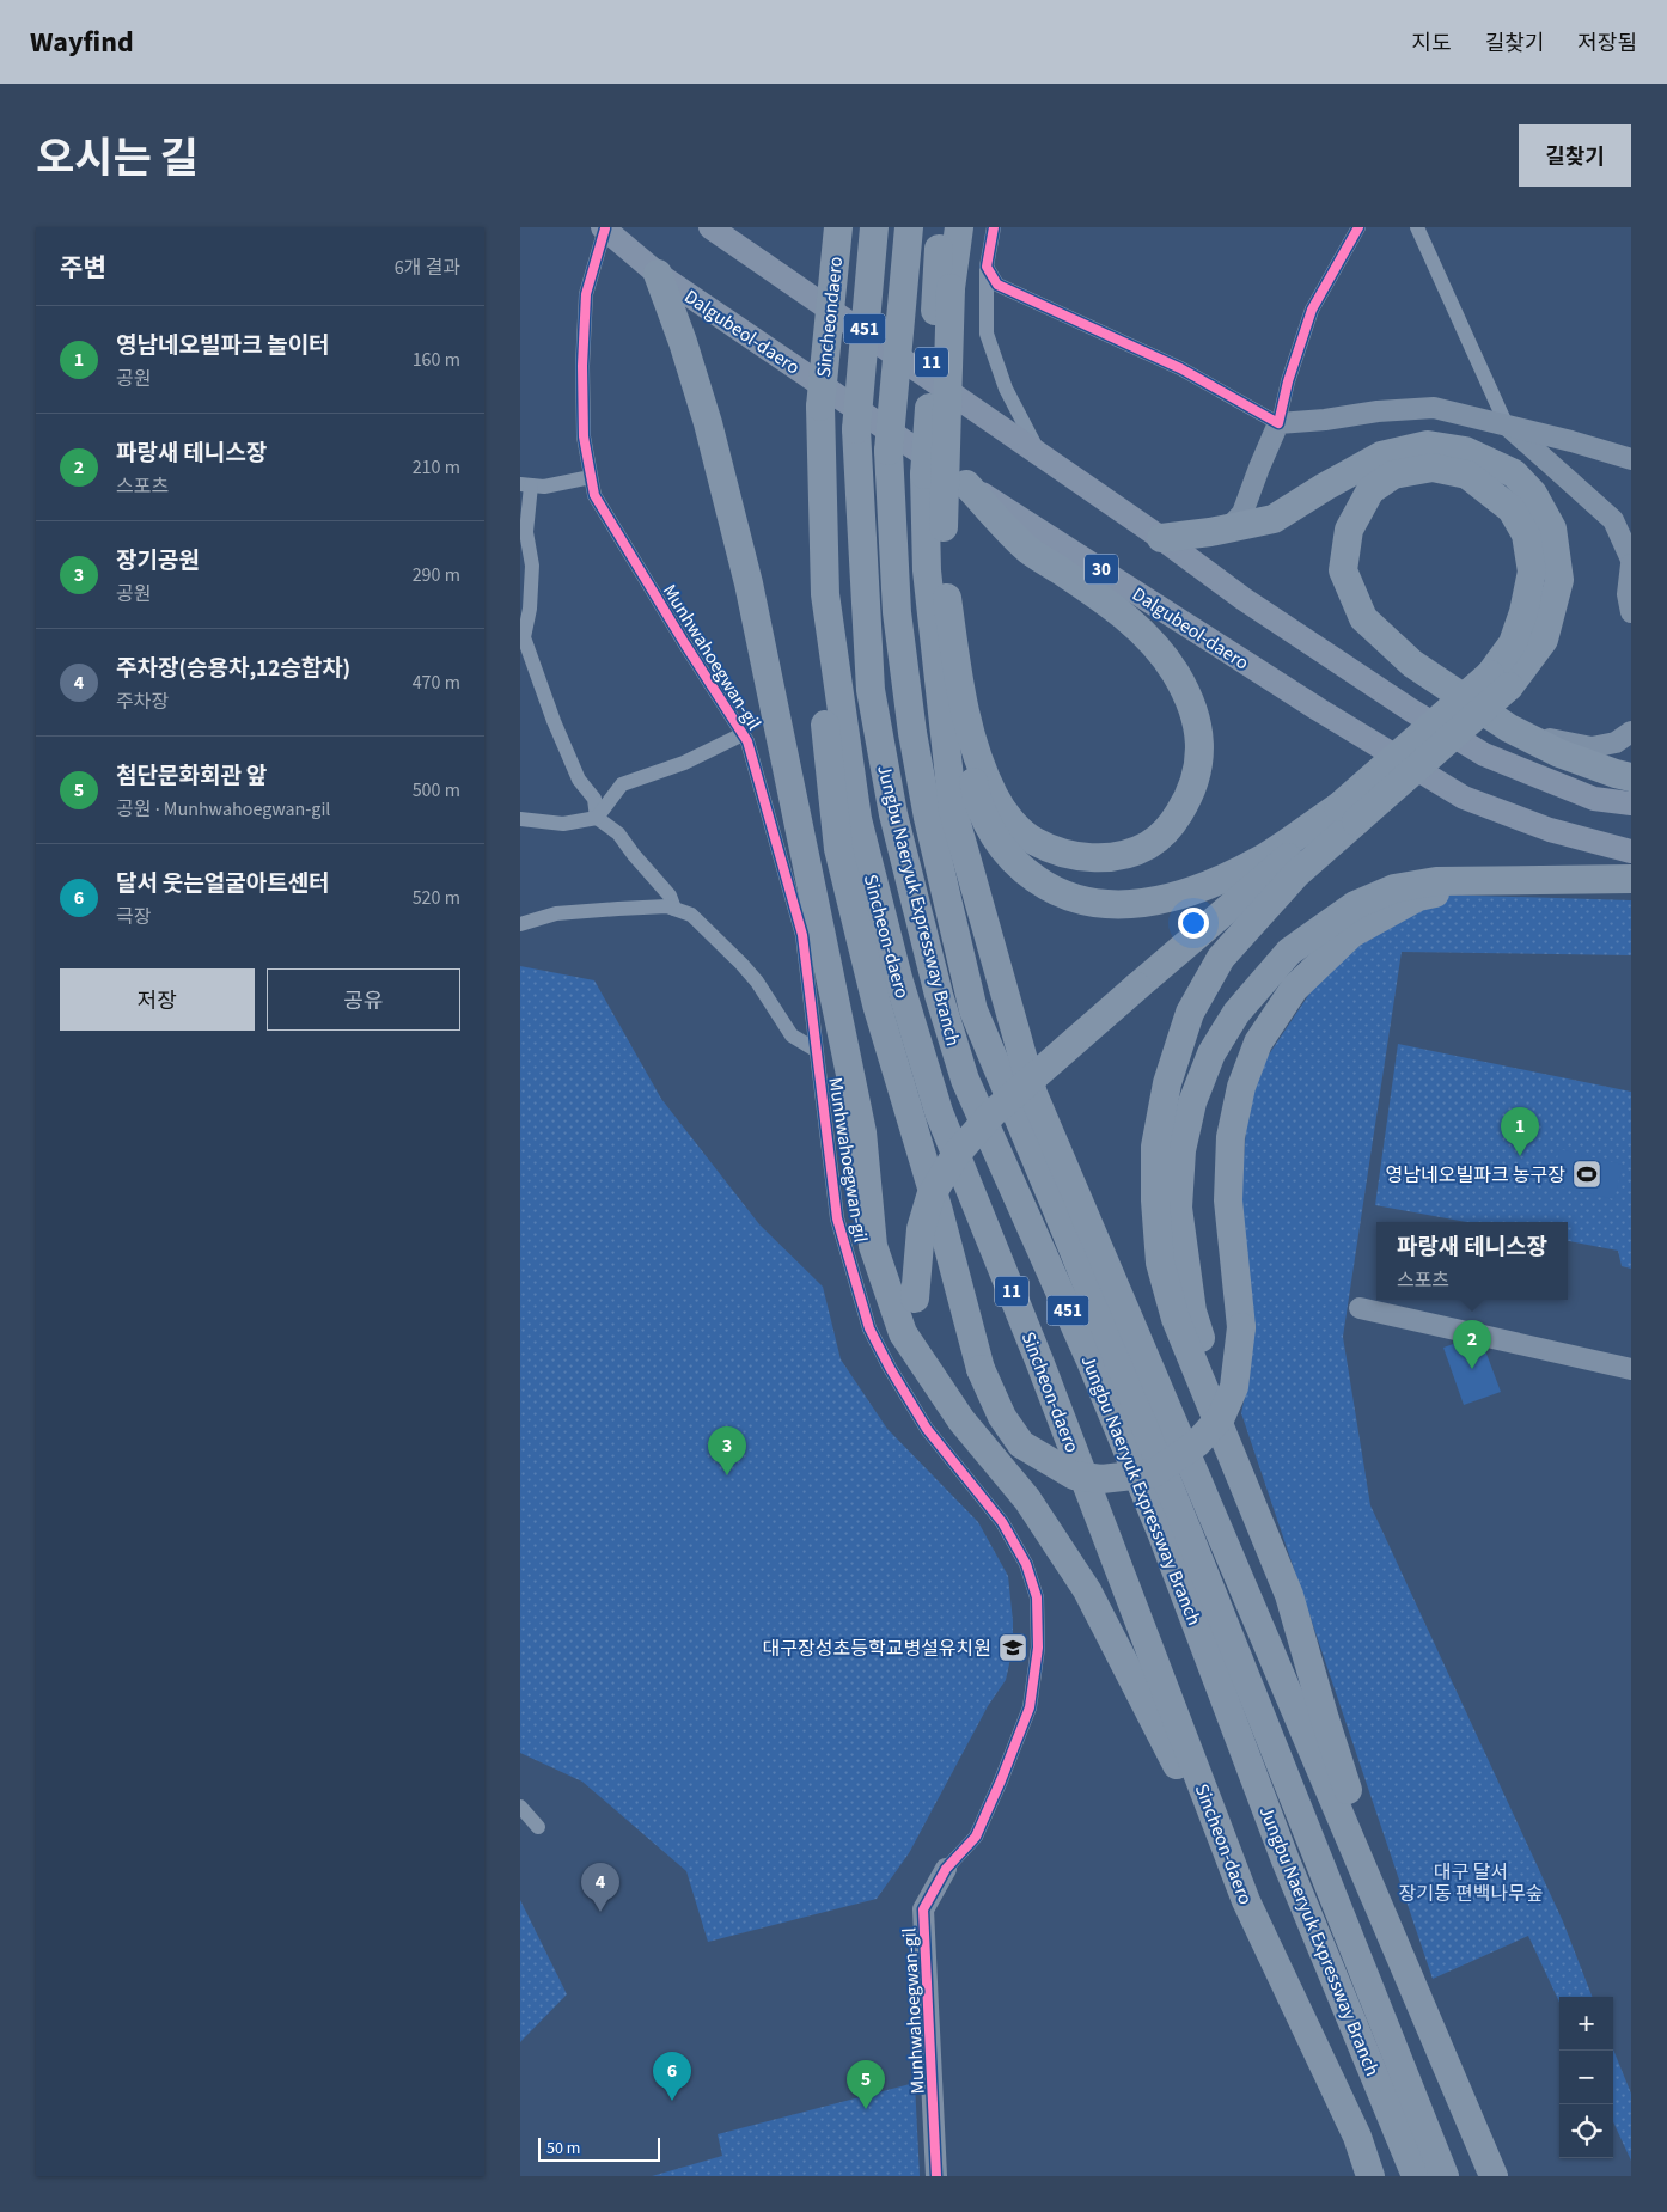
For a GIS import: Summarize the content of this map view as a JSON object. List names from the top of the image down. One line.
{"streets":{"highway":["Sincheondaero","451","11","Jungbu Naeryuk Expressway Branch","Sincheon-daero"],"main road":["Dalgubeol-daero","30"],"street":["Munhwahoegwan-gil"]},"crossings":[["Sincheondaero","Sincheon-daero"],["Dalgubeol-daero","Munhwahoegwan-gil"]],"parks":["대구 달서 장기동 편백나무숲"],"places":{"sports":["영남네오빌파크 농구장"],"school or university":["대구장성초등학교병설유치원"]},"scale_bar":"50 m","page":{"header":"Wayfind","nav":["지도","길찾기","저장됨"],"title":"오시는 길","buttons":["길찾기",["저장","공유"]],"heading":["주변","6개 결과"],"list":[{"mark":"1","name":"영남네오빌파크 놀이터","note":"공원","value":"160 m"},{"mark":"2","name":"파랑새 테니스장","note":"스포츠","value":"210 m"},{"mark":"3","name":"장기공원","note":"공원","value":"290 m"},{"mark":"4","name":"주차장(승용차,12승합차)","note":"주차장","value":"470 m"},{"mark":"5","name":"첨단문화회관 앞","note":"공원 · Munhwahoegwan-gil","value":"500 m"},{"mark":"6","name":"달서 웃는얼굴아트센터","note":"극장","value":"520 m"}],"pins":["1","2","3","4","6","5"],"popup":["파랑새 테니스장","스포츠"],"map_buttons":["+","−"],"scale":"50 m"}}
